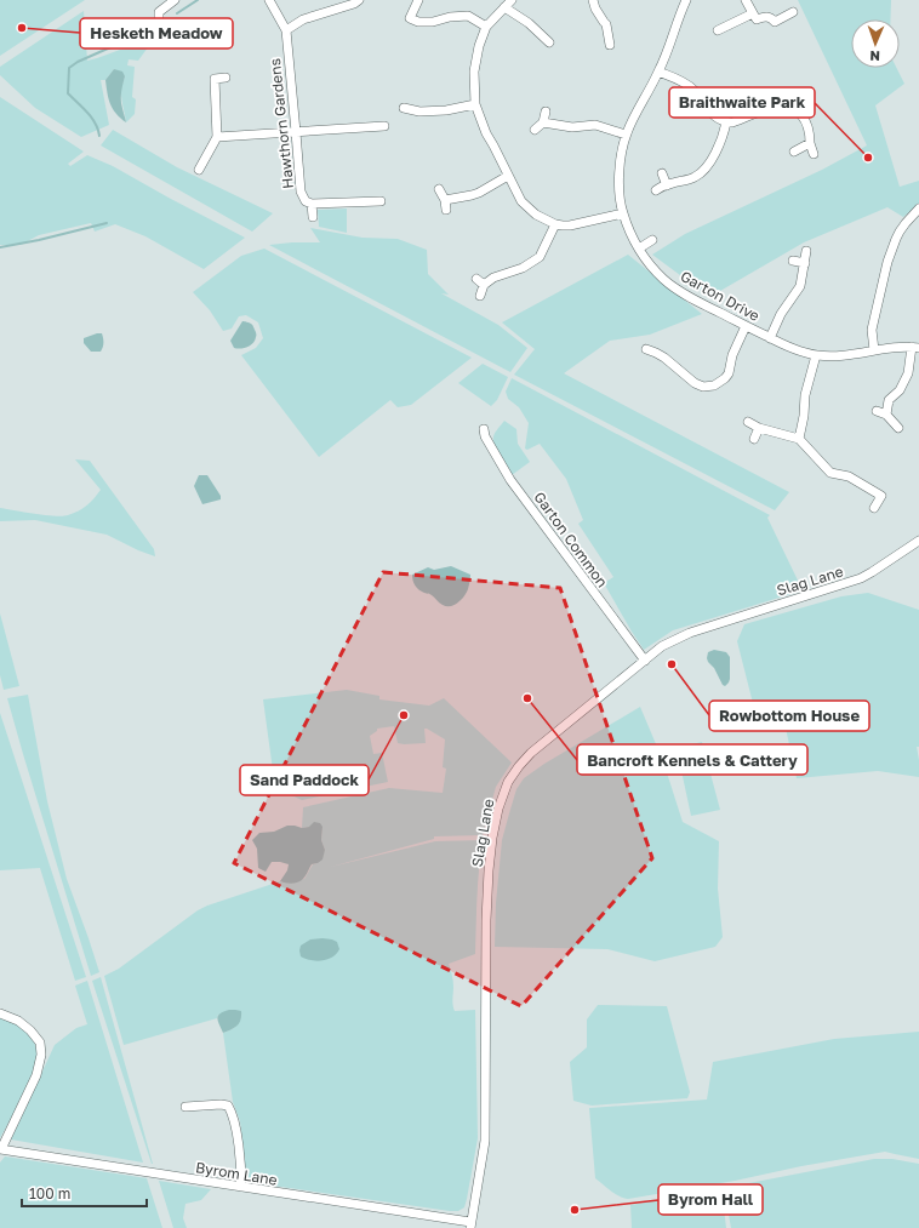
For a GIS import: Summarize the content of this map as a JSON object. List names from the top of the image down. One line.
{"streets":{"street":["Hawthorn Gardens","Garton Drive","Garton Common","Slag Lane","Byrom Lane"]},"crossings":[["Garton Common","Slag Lane"],["Slag Lane","Byrom Lane"]],"places":["Hesketh Meadow","Braithwaite Park","Rowbottom House","Bancroft Kennels & Cattery","Sand Paddock","Byrom Hall"],"scale_bar":"100 m","north":"bottom"}
